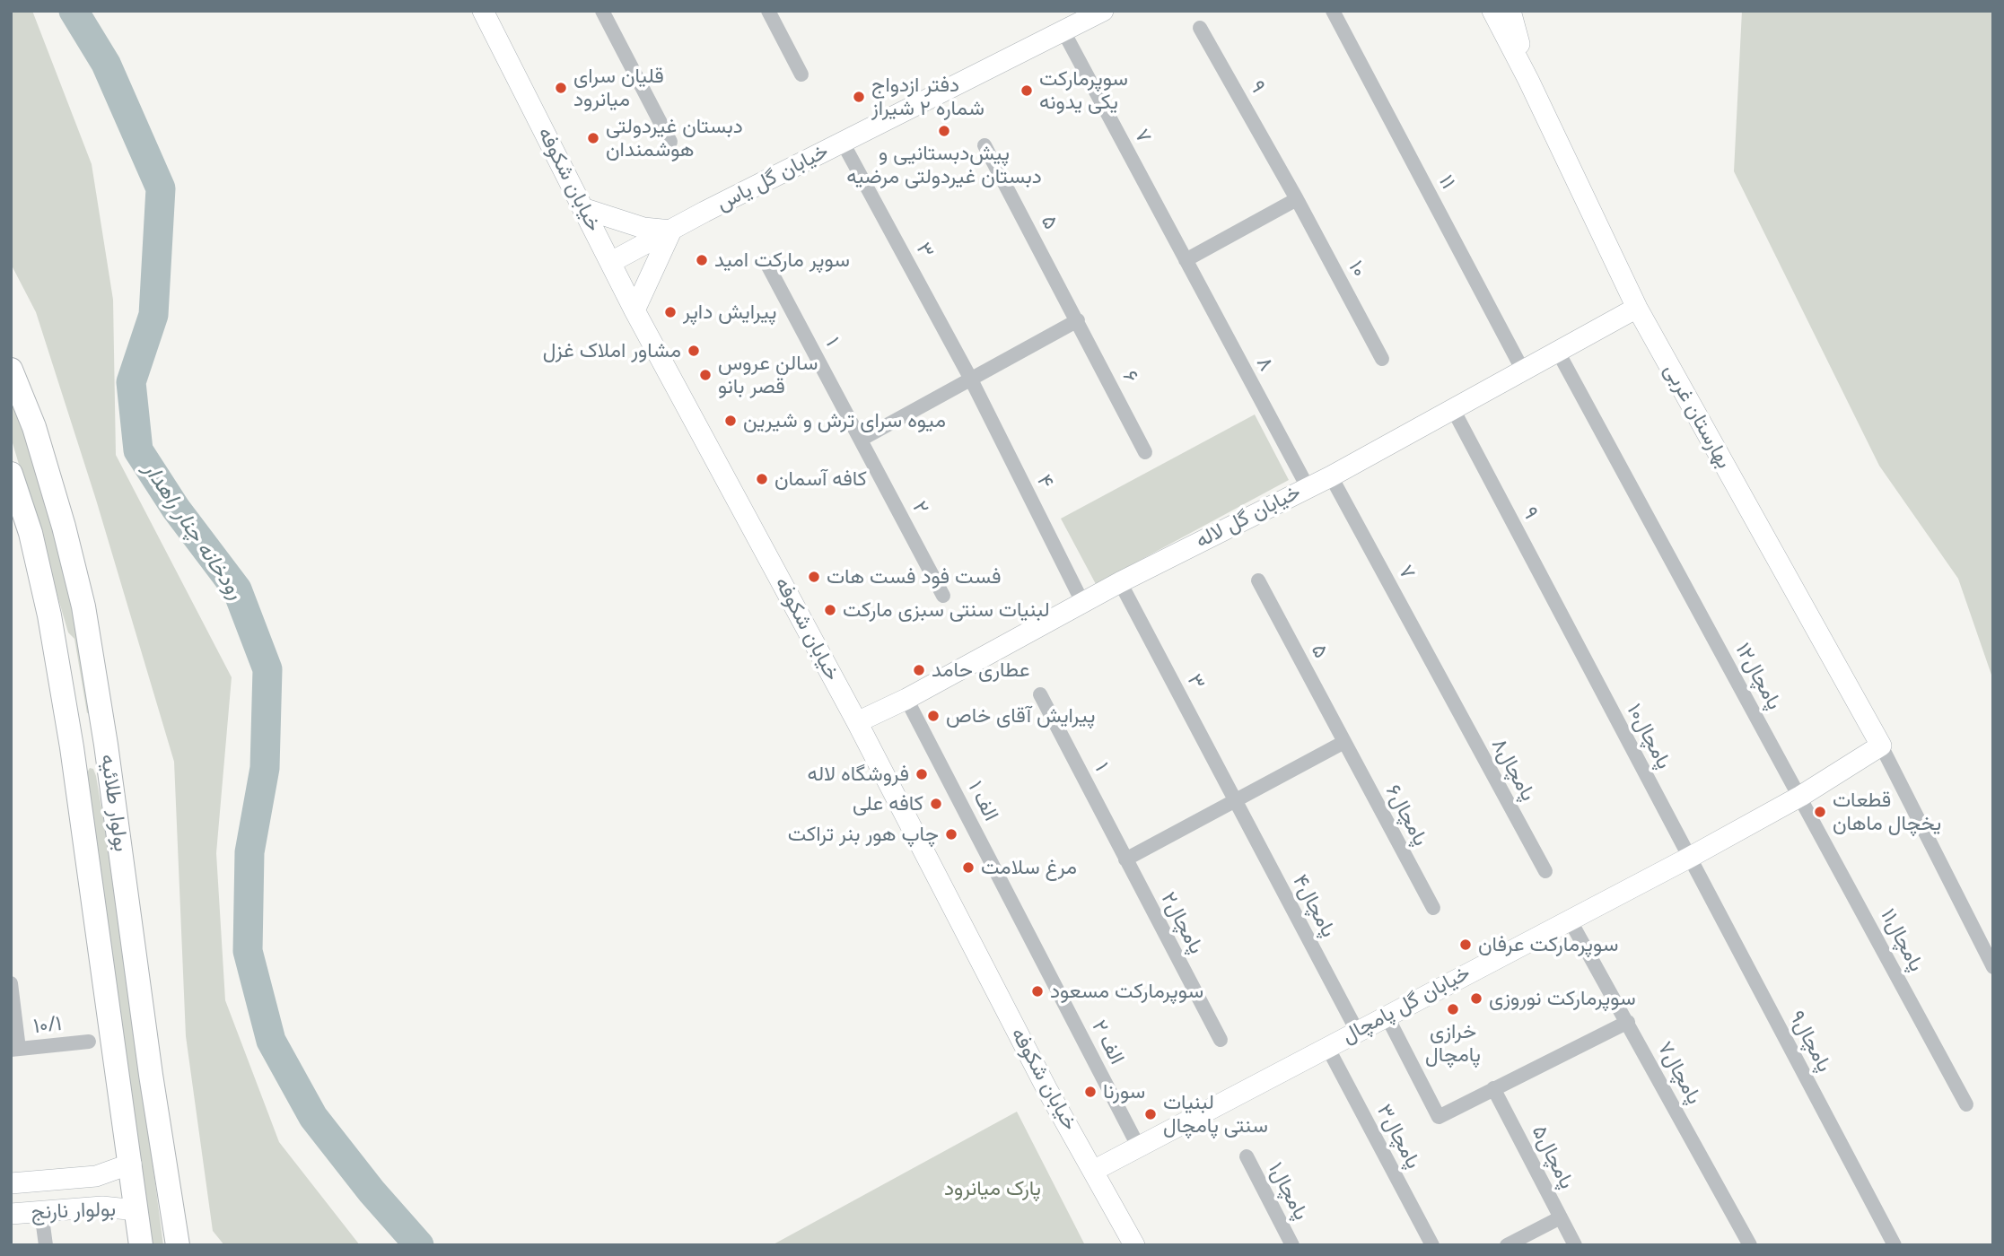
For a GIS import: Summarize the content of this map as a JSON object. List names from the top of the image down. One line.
{"streets":{"main road":["بولوار طلائیه"],"street":["۹","۷","خیابان گل یاس","خیابان شکوفه","۱۱","۵","۳","۱۰","۱","۸","۶","بهارستان غربی","۴","۲","خیابان گل لاله","پامچال۱۲","پامچال۱۰","پامچال۸","۱ الف","پامچال۶","پامچال۴","پامچال۲","پامچال۱۱","خیابان گل پامچال","۱۰/۱","پامچال۹","۲ الف","پامچال۷","پامچال۳","پامچال۵","پامچال۱","بولوار نارنج"]},"crossings":[["۹","۱۰"],["۹","خیابان گل لاله"],["۹","پامچال۱۰"],["۷","خیابان گل یاس"],["۷","۸"],["۷","خیابان گل لاله"],["۷","پامچال۸"],["خیابان گل یاس","خیابان شکوفه"],["خیابان گل یاس","۳"],["خیابان شکوفه","خیابان گل لاله"],["خیابان شکوفه","خیابان گل پامچال"],["۱۱","خیابان گل لاله"],["۵","۶"],["۵","پامچال۶"],["۳","۴"],["۳","خیابان گل لاله"],["۳","پامچال۴"],["۱","۲"],["۱","پامچال۲"],["۸","خیابان گل لاله"],["بهارستان غربی","خیابان گل لاله"],["بهارستان غربی","خیابان گل پامچال"],["۴","خیابان گل لاله"],["خیابان گل لاله","پامچال۱۲"],["خیابان گل لاله","۱ الف"],["پامچال۱۲","پامچال۱۱"],["پامچال۱۲","خیابان گل پامچال"],["پامچال۱۰","خیابان گل پامچال"],["پامچال۱۰","پامچال۹"],["۱ الف","۲ الف"],["بولوار طلائیه","بولوار نارنج"],["پامچال۴","خیابان گل پامچال"],["پامچال۱۱","خیابان گل پامچال"],["خیابان گل پامچال","پامچال۹"],["خیابان گل پامچال","۲ الف"],["خیابان گل پامچال","پامچال۷"],["خیابان گل پامچال","پامچال۳"]],"water":["رودخانه چنار راهدار"],"parks":["پارک میانرود"],"places":["قلیان سرای میانرود","سوپرمارکت یکی یدونه","دفتر ازدواج شماره ۲ شیراز","پیش‌دبستانیی و دبستان غیردولتی مرضیه","دبستان غیردولتی هوشمندان","سوپر مارکت امید","پیرایش داپر","مشاور املاک غزل","سالن عروس قصر بانو","میوه سرای ترش و شیرین","کافه آسمان","فست فود فست هات","لبنیات سنتی سبزی مارکت","عطاری حامد","پیرایش آقای خاص","فروشگاه لاله","کافه علی","قطعات یخچال ماهان","چاپ هور بنر تراکت","مرغ سلامت","سوپرمارکت عرفان","سوپرمارکت مسعود","سوپرمارکت نوروزی","خرازی پامچال","سورنا","لبنیات سنتی پامچال"]}
